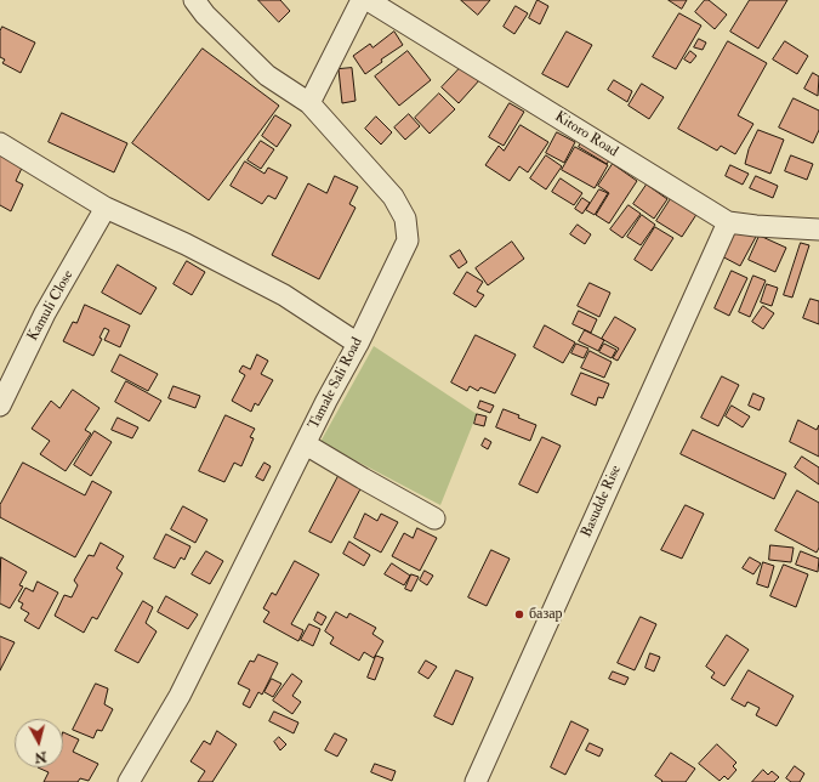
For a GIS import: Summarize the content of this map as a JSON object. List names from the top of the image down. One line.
{"streets":{"street":["Kitoro Road","Kamuli Close","Tamale Sali Road","Basudde Rise"]},"crossings":[["Kitoro Road","Basudde Rise"]],"places":["базар"],"north":"bottom"}
